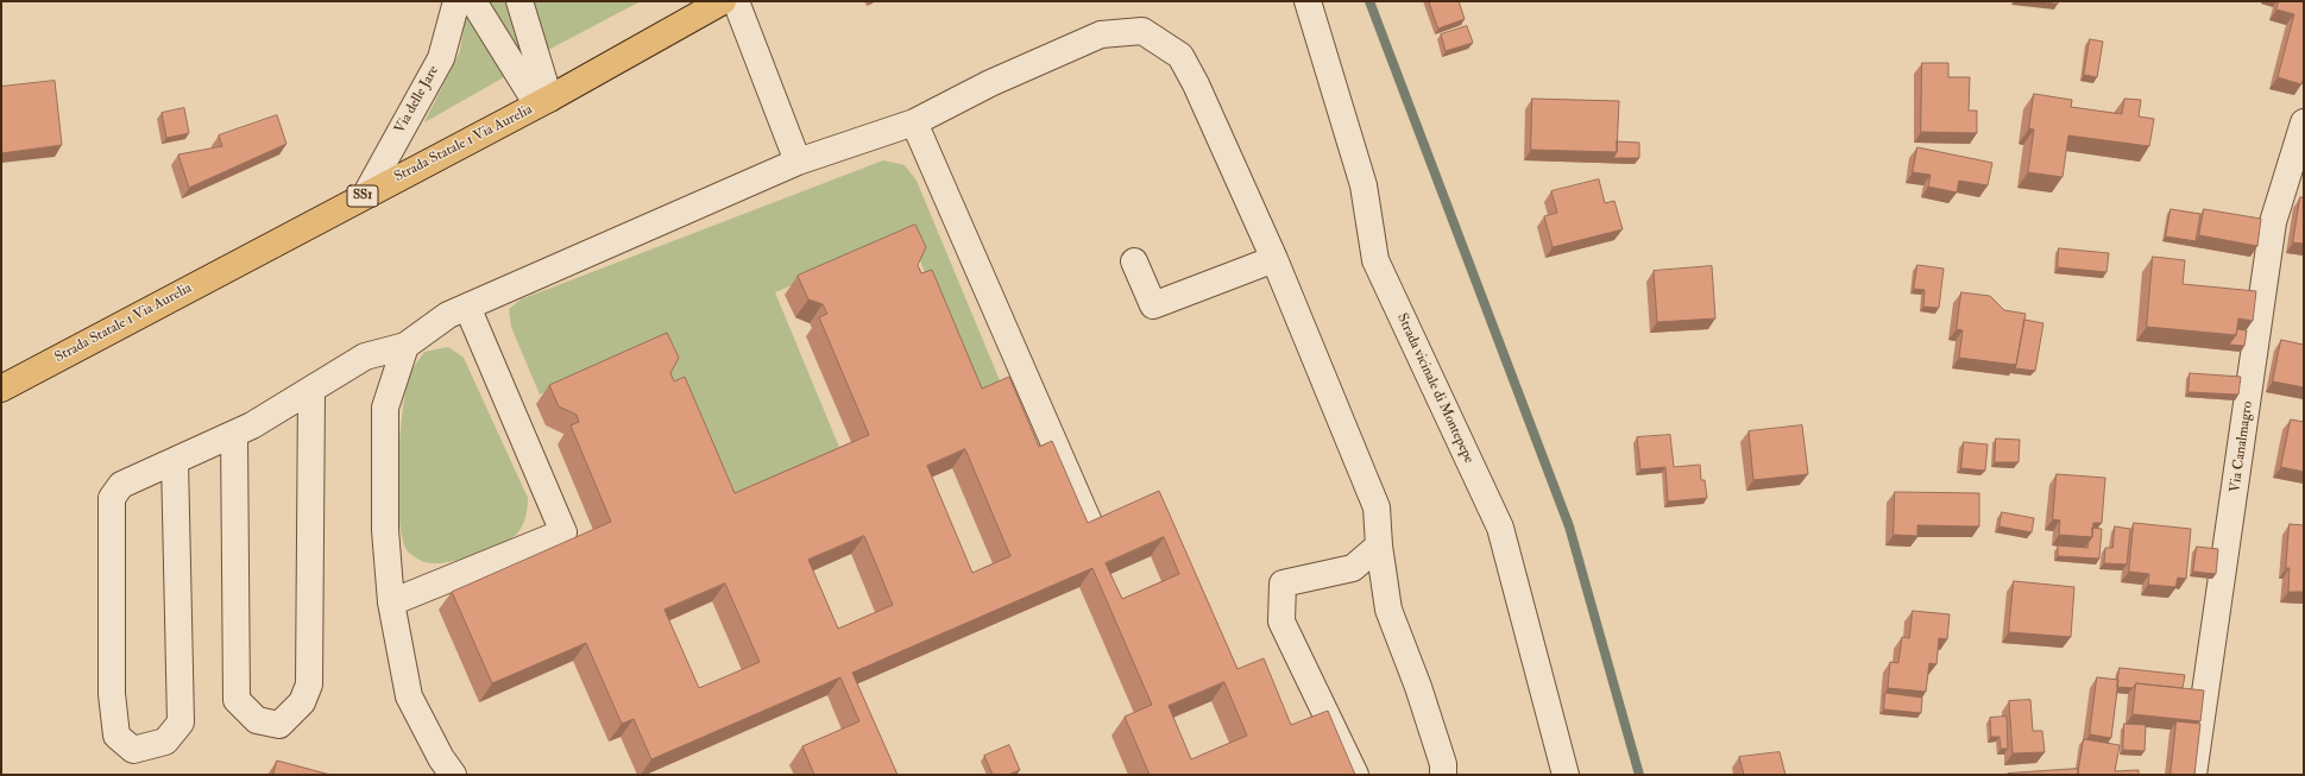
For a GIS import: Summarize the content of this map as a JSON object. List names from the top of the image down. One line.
{"streets":{"main road":["Strada Statale 1 Via Aurelia","SS1"],"street":["Via delle Jare","Strada vicinale di Montepepe","Via Canalmagro"]},"crossings":[["Via delle Jare","Strada Statale 1 Via Aurelia"]]}
